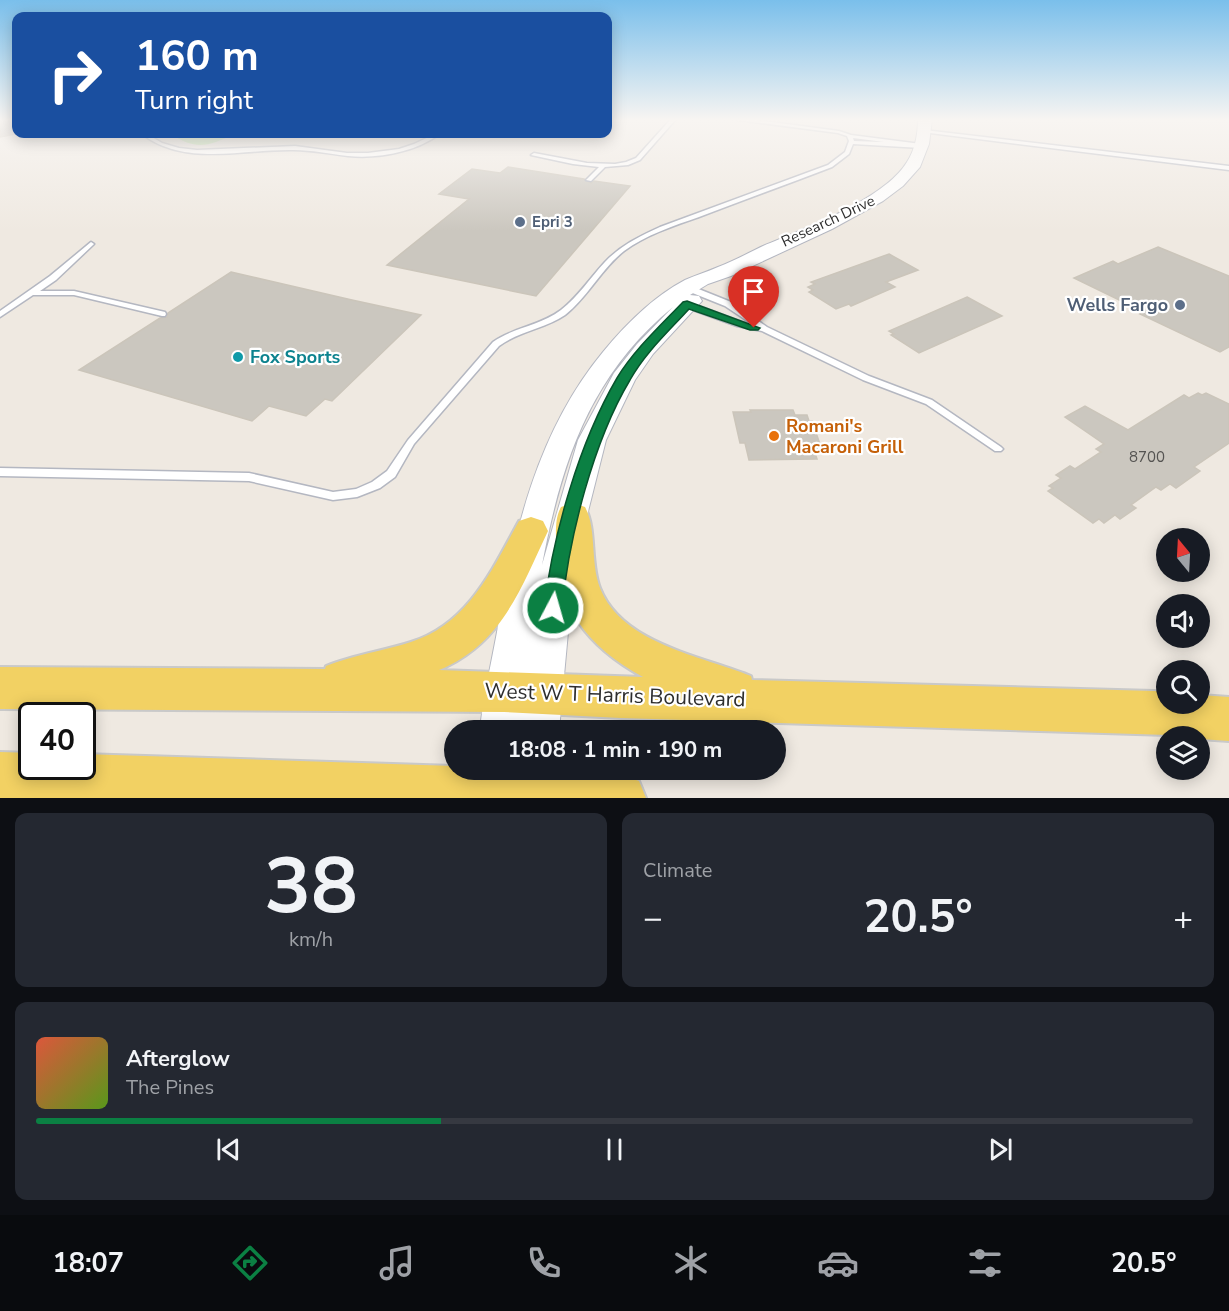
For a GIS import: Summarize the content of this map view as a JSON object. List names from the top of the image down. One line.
{"streets":{"main road":["West W T Harris Boulevard"],"street":["Research Drive"]},"crossings":[["Research Drive","West W T Harris Boulevard"]],"places":["Epri 3","Wells Fargo","Fox Sports","Romani's Macaroni Grill"],"house_numbers":["8700"],"north":"top","page":{"turn":["160 m","Turn right"],"limit":"40","trip":"18:08 · 1 min · 190 m","tile":[["38","km/h"],"Climate"],"heat":["−","20.5°","+"],"song":["Afterglow","The Pines"],"tabs":["18:07","20.5°"]}}
